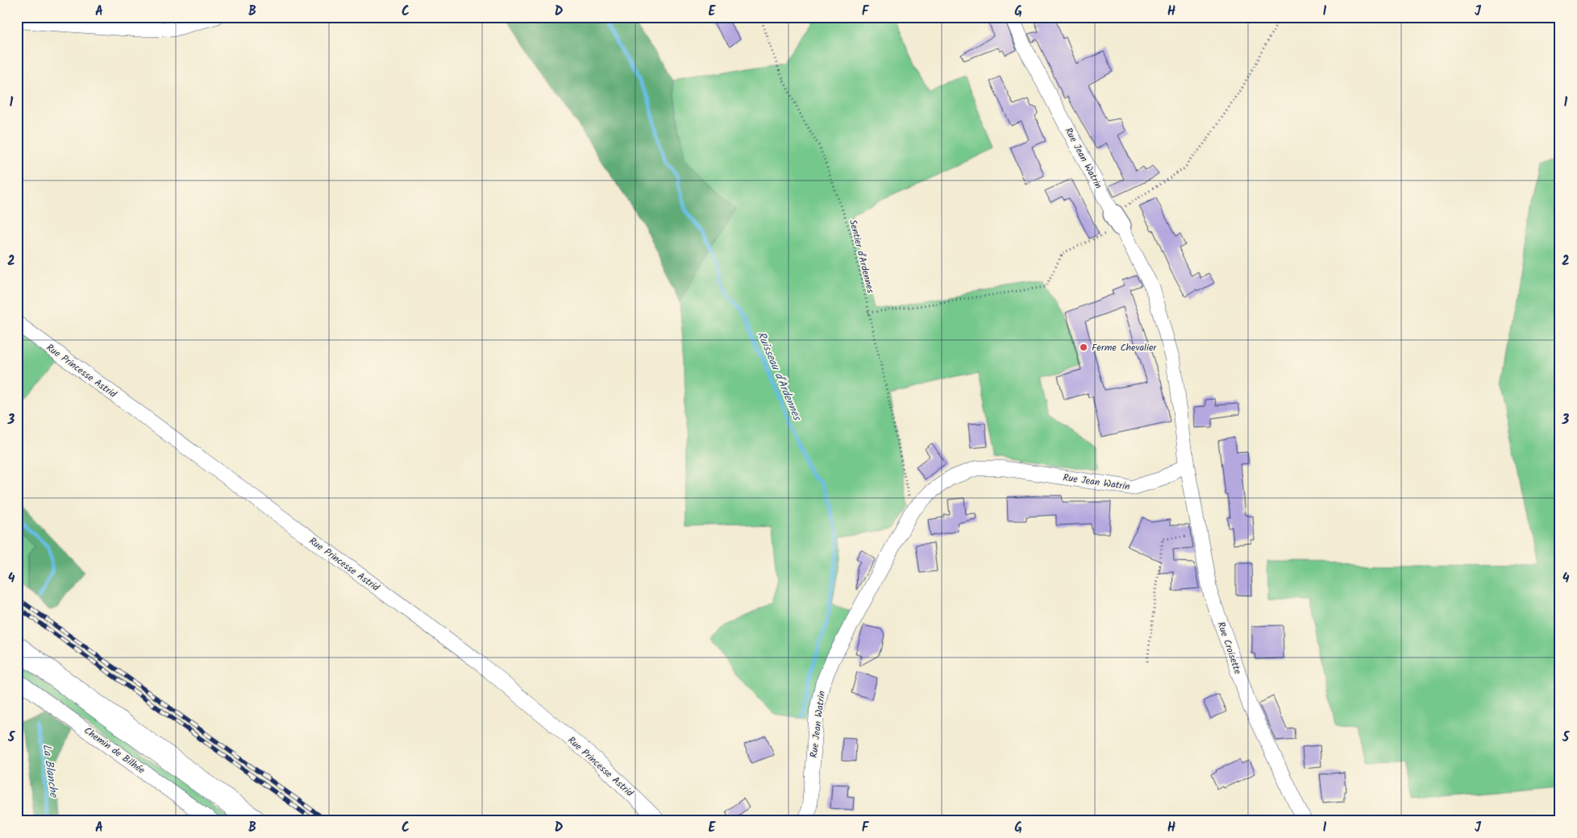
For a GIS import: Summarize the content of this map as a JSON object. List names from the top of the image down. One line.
{"streets":{"street":["Rue Jean Watrin","Rue Princesse Astrid","Rue Croisette","Chemin de Bilhée"],"path":["Sentier d'Ardennes"]},"crossings":[["Rue Jean Watrin","Sentier d'Ardennes"],["Rue Jean Watrin","Rue Croisette"]],"water":["Ruisseau d'Ardennes","La Blanche"],"places":["Ferme Chevalier"],"grid":{"columns":["A","B","C","D","E","F","G","H","I","J"],"rows":["1","2","3","4","5"]}}
